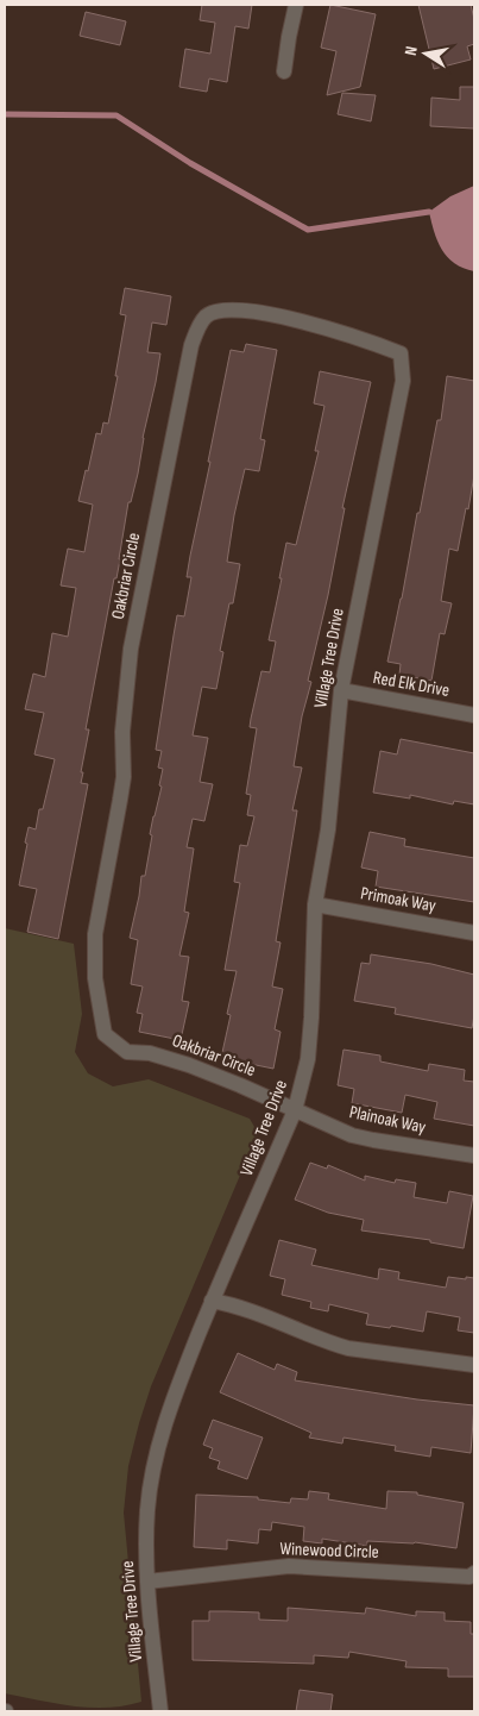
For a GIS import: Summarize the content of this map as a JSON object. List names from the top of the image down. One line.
{"streets":{"street":["Oakbriar Circle","Village Tree Drive","Red Elk Drive","Primoak Way","Plainoak Way","Winewood Circle"]},"crossings":[["Oakbriar Circle","Village Tree Drive"],["Oakbriar Circle","Plainoak Way"],["Village Tree Drive","Red Elk Drive"],["Village Tree Drive","Primoak Way"],["Village Tree Drive","Plainoak Way"],["Village Tree Drive","Winewood Circle"]],"north":"left"}
